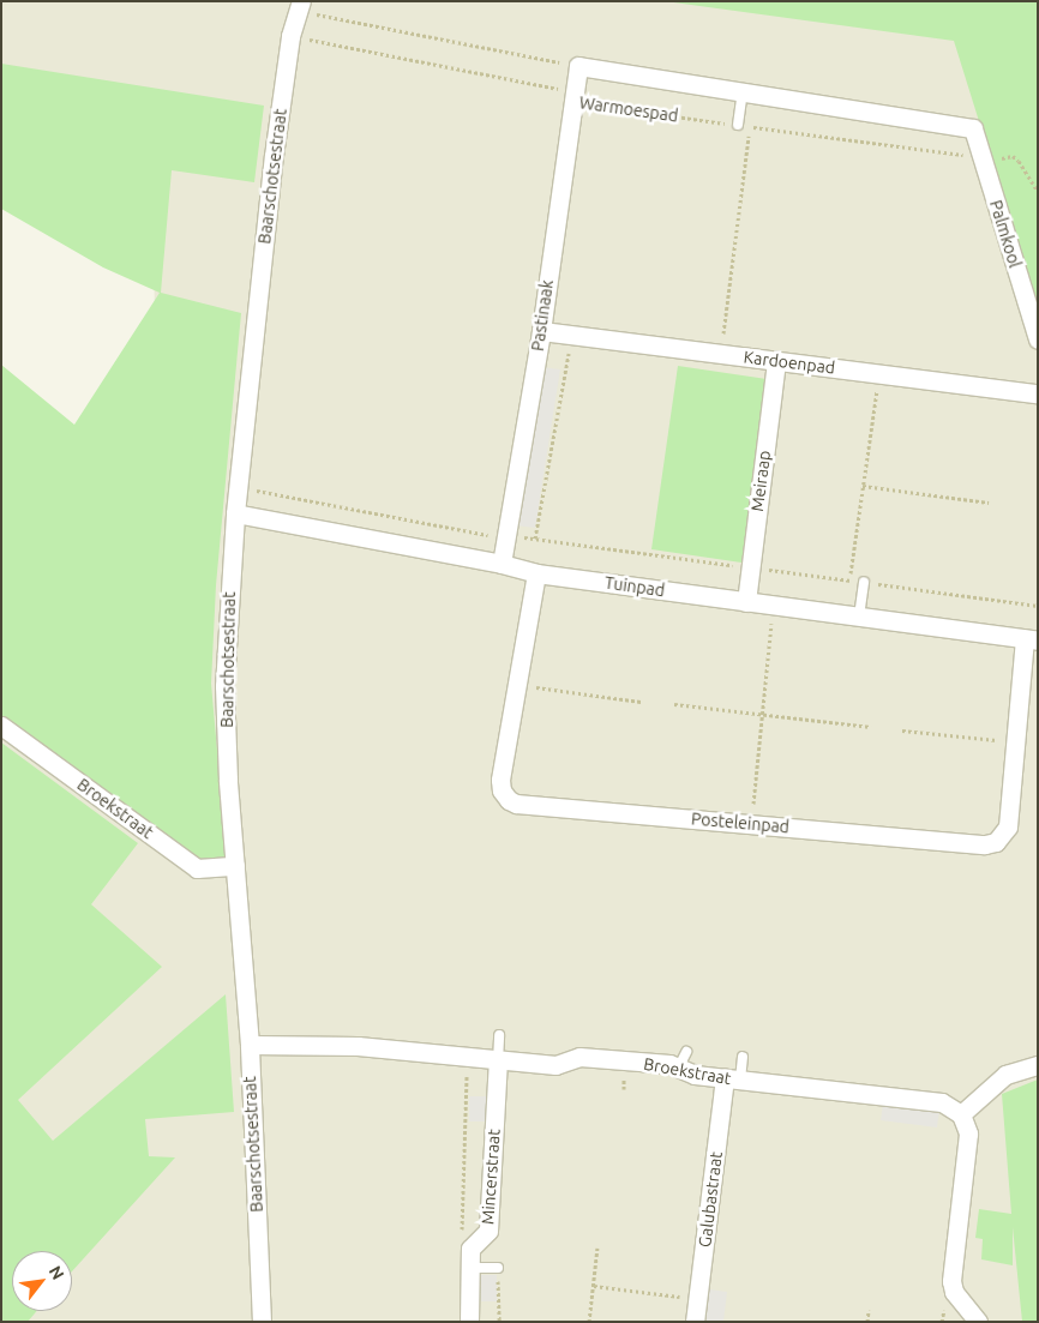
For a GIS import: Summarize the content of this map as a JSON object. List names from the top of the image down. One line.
{"streets":{"street":["Warmoespad","Baarschotsestraat","Palmkool","Pastinaak","Kardoenpad","Meiraap","Tuinpad","Broekstraat","Posteleinpad","Mincerstraat","Galubastraat"]},"crossings":[["Warmoespad","Baarschotsestraat"],["Warmoespad","Palmkool"],["Warmoespad","Pastinaak"],["Baarschotsestraat","Tuinpad"],["Baarschotsestraat","Broekstraat"],["Pastinaak","Kardoenpad"],["Pastinaak","Tuinpad"],["Kardoenpad","Meiraap"],["Meiraap","Tuinpad"],["Tuinpad","Posteleinpad"],["Broekstraat","Mincerstraat"],["Broekstraat","Galubastraat"]],"north":"top right"}
